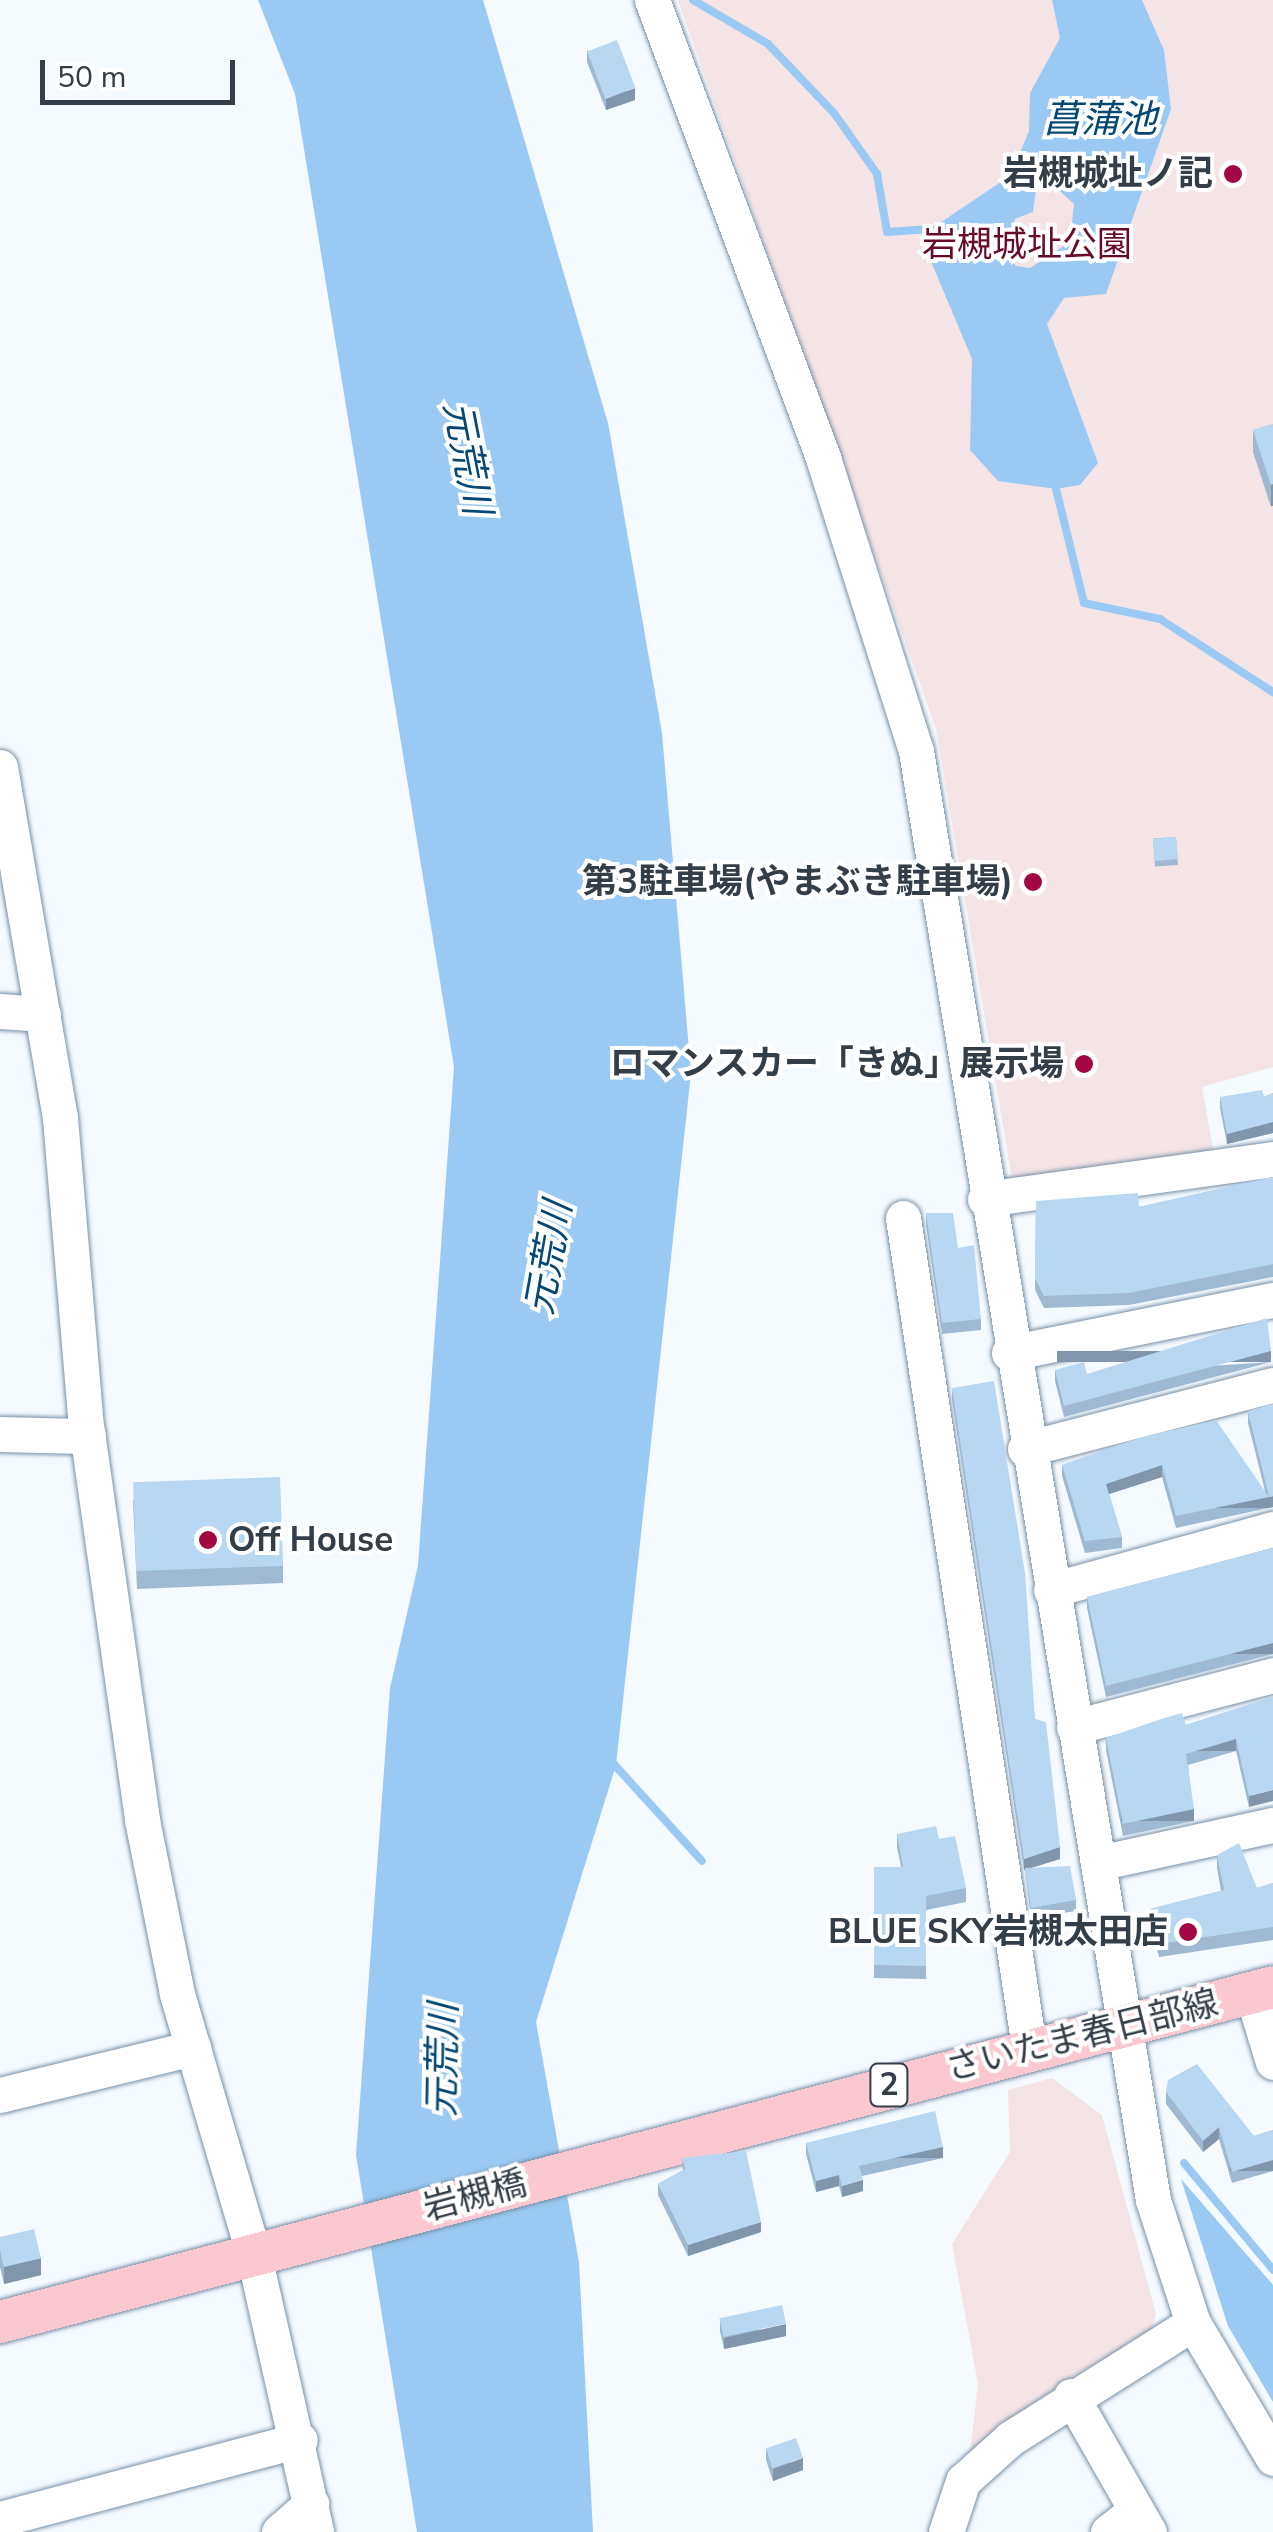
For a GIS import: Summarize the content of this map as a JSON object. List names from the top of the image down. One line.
{"streets":{"main road":["さいたま春日部線","2","岩槻橋"]},"crossings":[["さいたま春日部線","岩槻橋"],["2","岩槻橋"]],"water":["菖蒲池","元荒川"],"parks":["岩槻城址公園"],"places":["岩槻城址ノ記","第3駐車場(やまぶき駐車場)","ロマンスカー「きぬ」展示場","Off House","BLUE SKY岩槻太田店"],"scale_bar":"50 m"}
